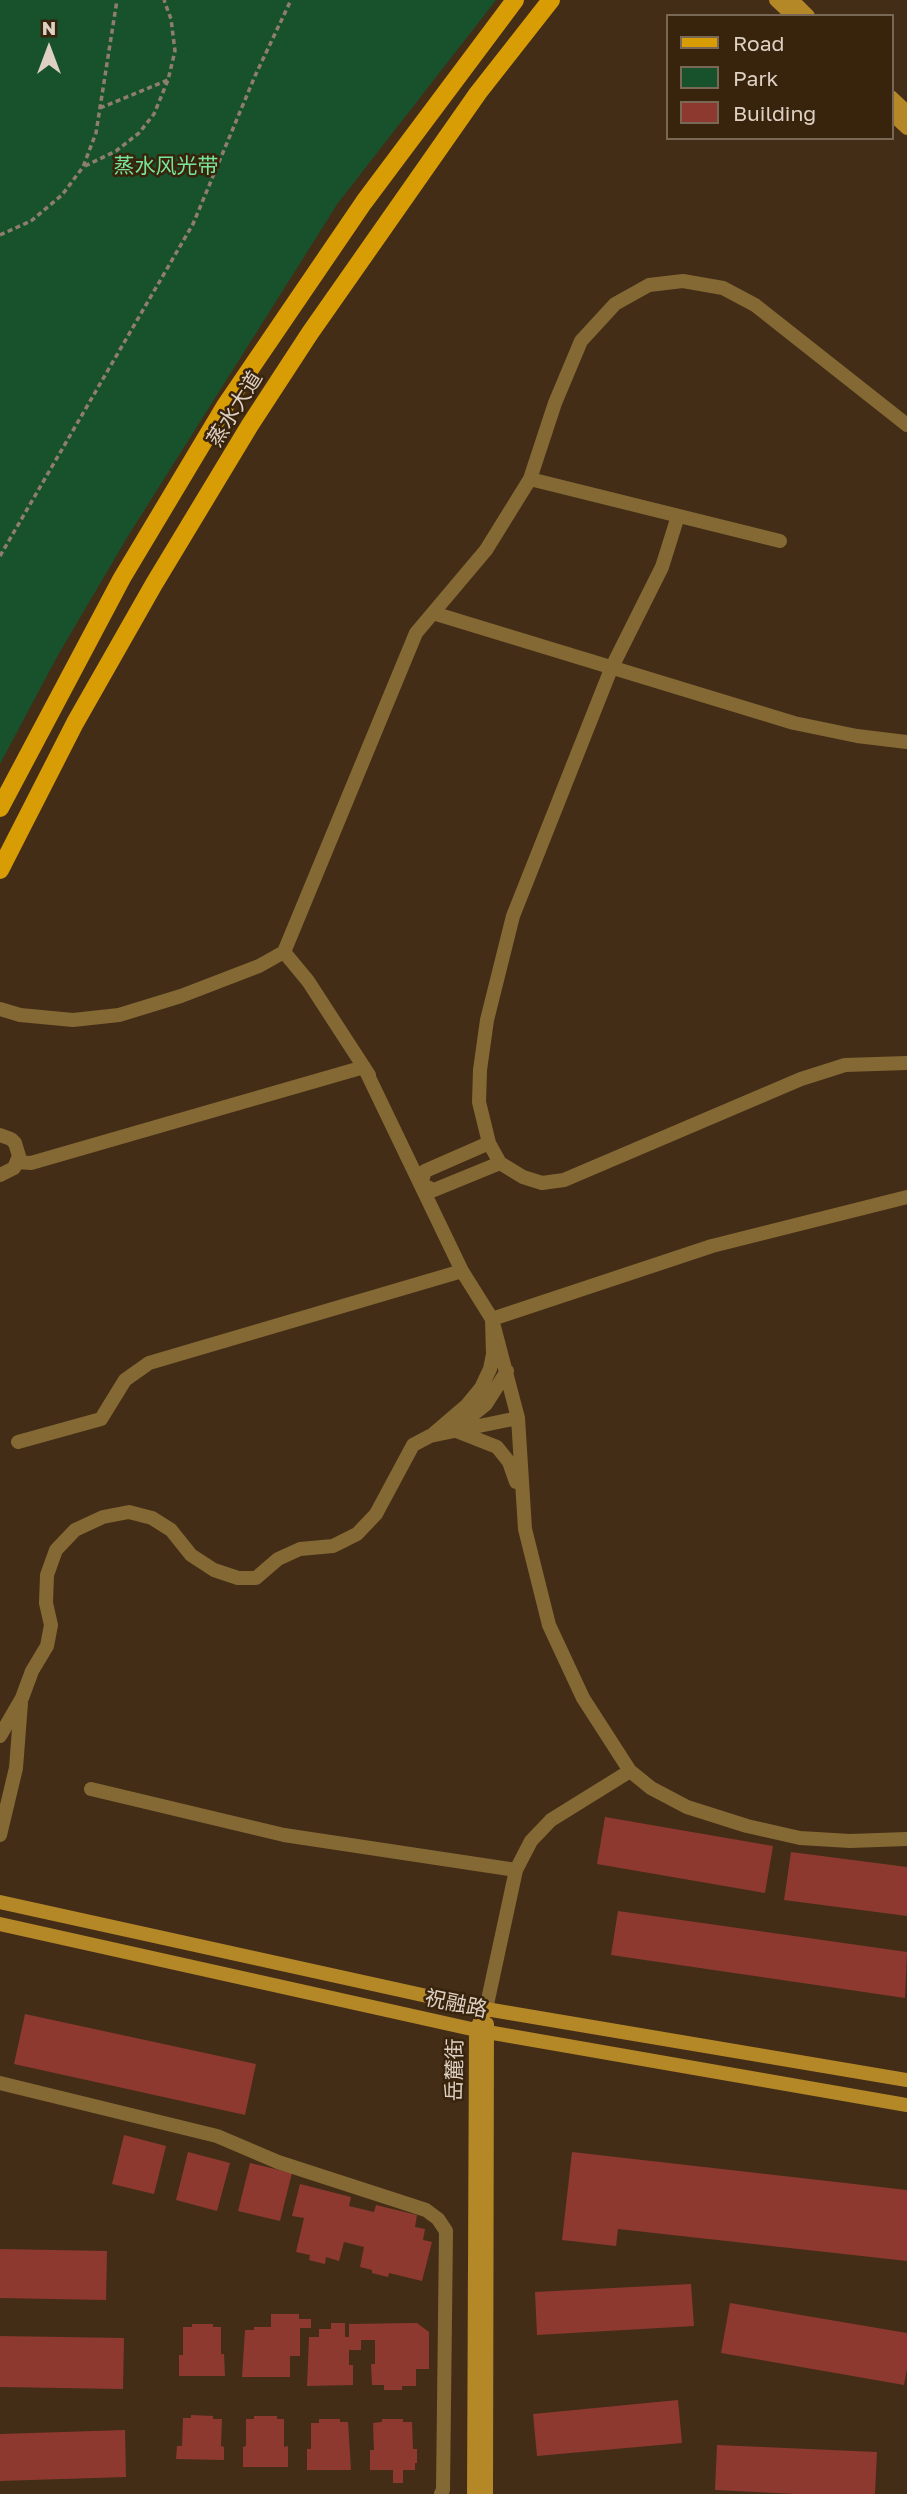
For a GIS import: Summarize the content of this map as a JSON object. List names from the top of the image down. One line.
{"streets":{"main road":["蒸水大道","祝融路","岳麓街"]},"crossings":[["祝融路","岳麓街"]],"parks":["蒸水风光带"],"legend":["Road","Park","Building"],"north":"top"}
